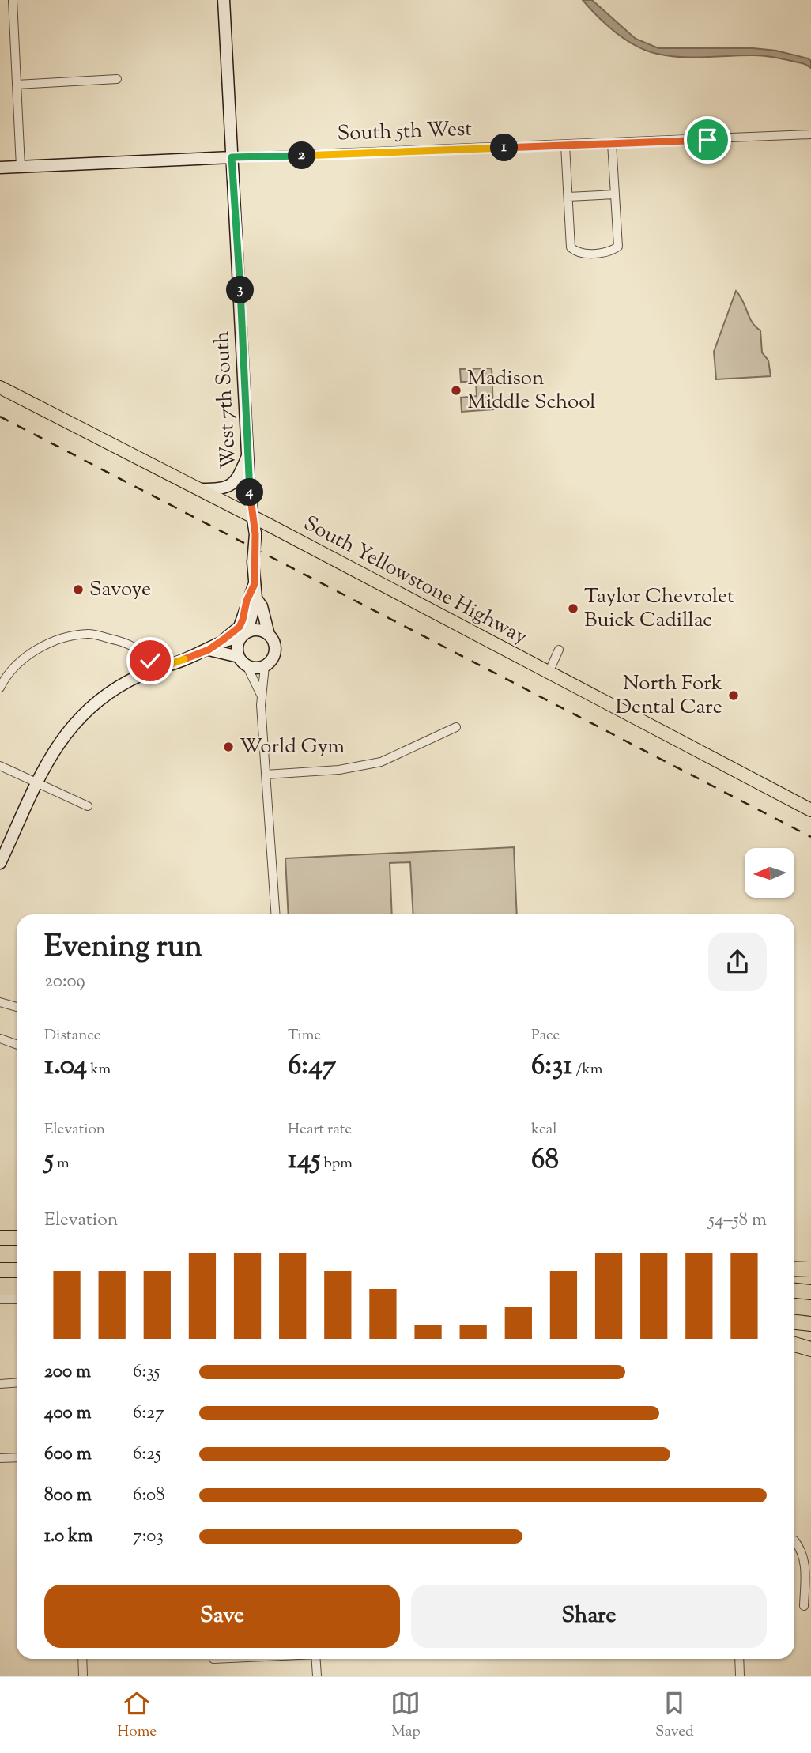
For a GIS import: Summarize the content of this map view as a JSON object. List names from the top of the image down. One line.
{"streets":{"main road":["South Yellowstone Highway"],"street":["South 5th West","West 7th South"]},"crossings":[["South 5th West","West 7th South"],["West 7th South","South Yellowstone Highway"]],"places":["Madison Middle School","Savoye","Taylor Chevrolet Buick Cadillac","North Fork Dental Care","World Gym"],"north":"left","page":{"pins":["1","2","3","4"],"heading":["Evening run","20:09"],"stats":[["Distance","1.04 km"],["Time","6:47"],["Pace","6:31 /km"],["Elevation","5 m"],["Heart rate","145 bpm"],["kcal","68"]],"chart":["Elevation","54–58 m"],"list":[{"name":"200 m","note":"6:35"},{"name":"400 m","note":"6:27"},{"name":"600 m","note":"6:25"},{"name":"800 m","note":"6:08"},{"name":"1.0 km","note":"7:03"}],"buttons":["Save","Share"],"tabs":["Home","Map","Saved"]}}
